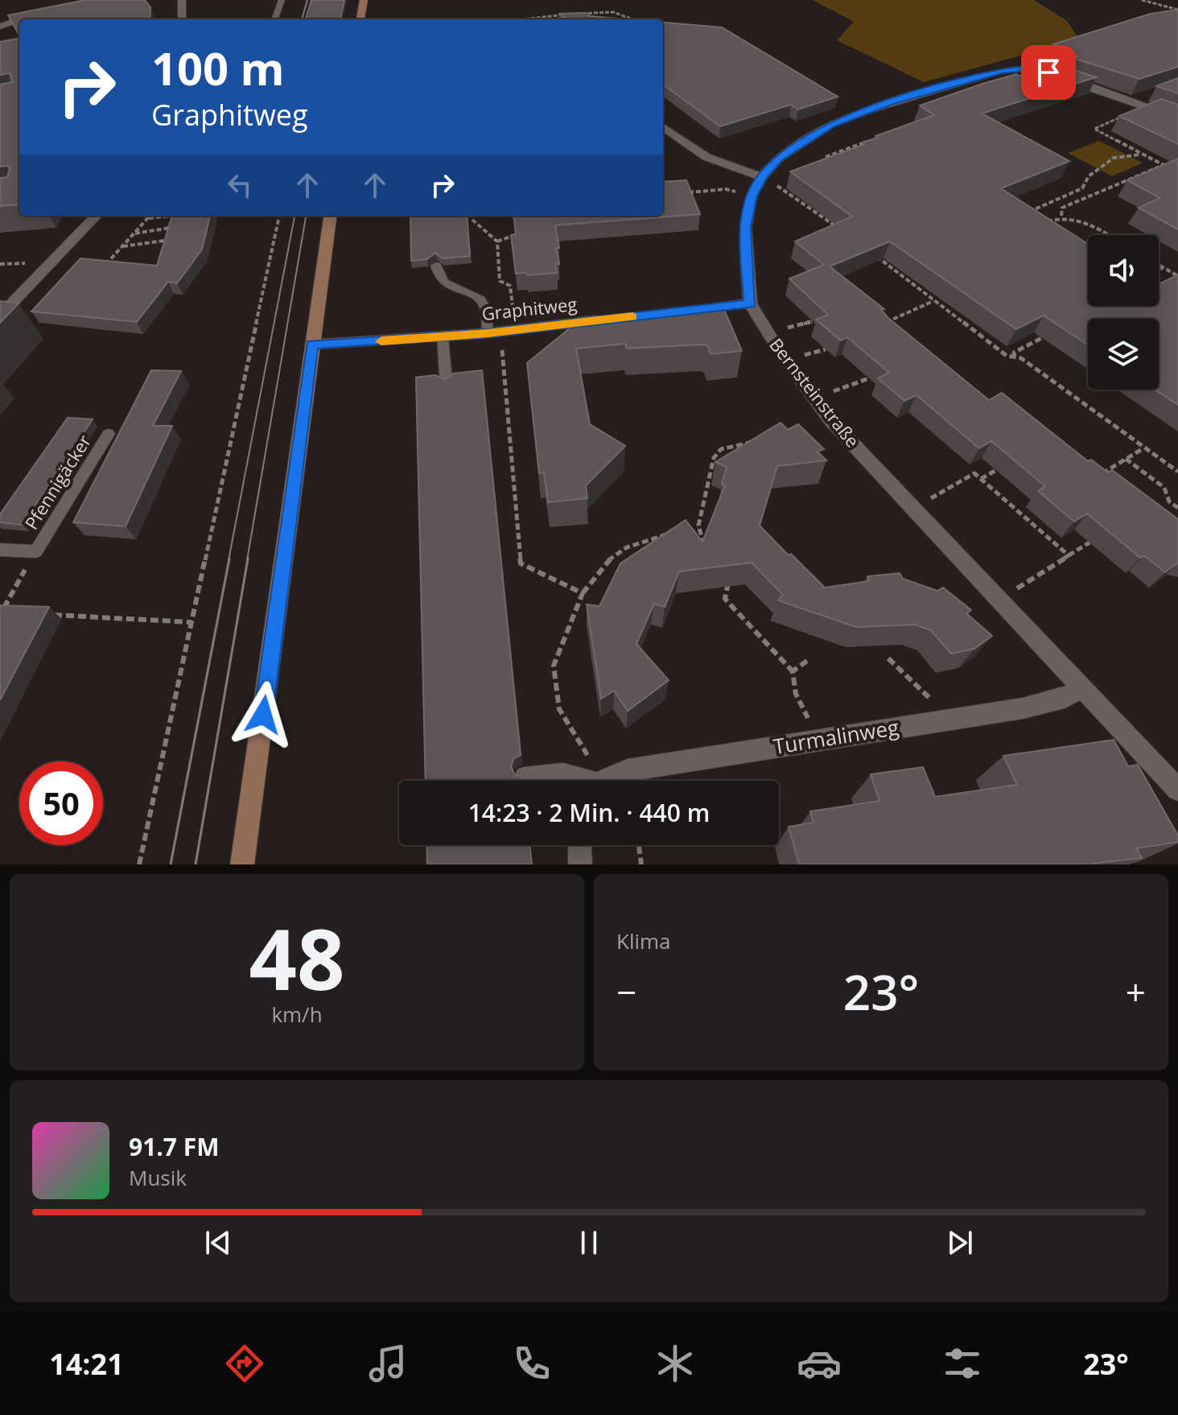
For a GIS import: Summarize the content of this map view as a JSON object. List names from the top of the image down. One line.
{"streets":{"street":["Graphitweg","Bernsteinstraße","Turmalinweg"],"lane":["Pfennigäcker"]},"crossings":[["Bernsteinstraße","Turmalinweg"]],"page":{"turn":["100 m","Graphitweg"],"limit":"50","trip":"14:23 · 2 Min. · 440 m","tile":[["48","km/h"],"Klima"],"heat":["−","23°","+"],"song":["91.7 FM","Musik"],"tabs":["14:21","23°"]}}
